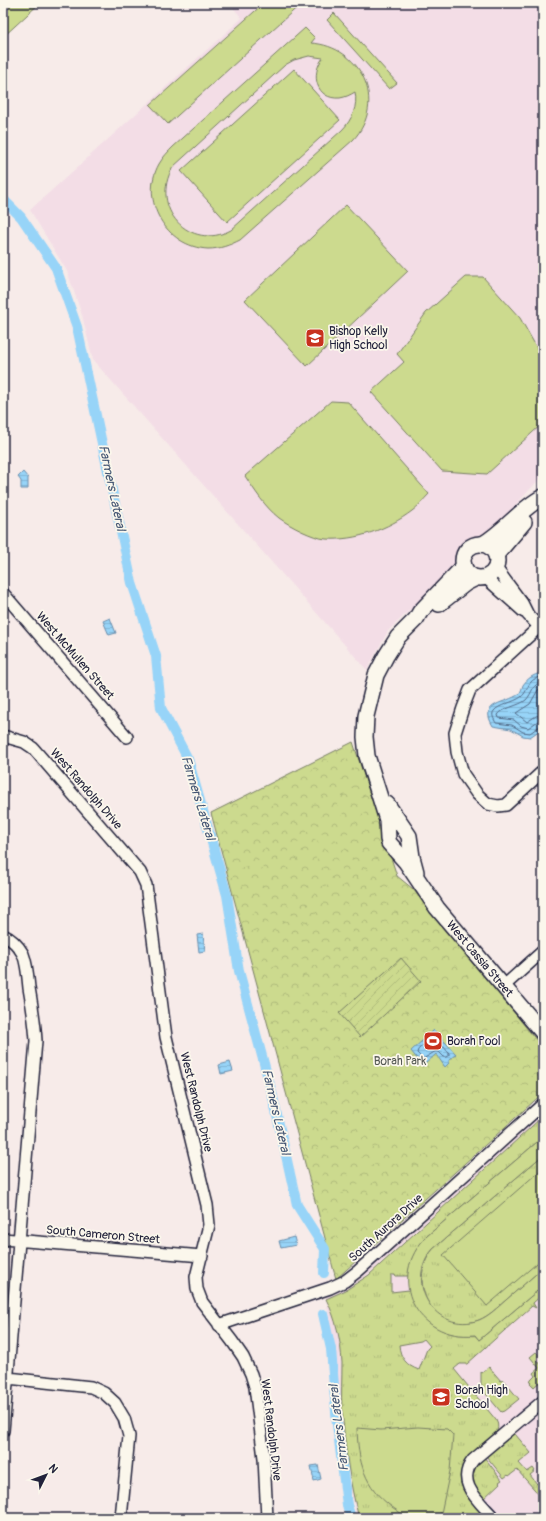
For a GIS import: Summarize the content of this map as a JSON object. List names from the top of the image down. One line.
{"streets":{"street":["West McMullen Street","West Randolph Drive","West Cassia Street","South Aurora Drive","South Cameron Street"]},"crossings":[["West Randolph Drive","South Aurora Drive"],["West Randolph Drive","South Cameron Street"]],"water":["Farmers Lateral"],"parks":["Borah Park"],"places":{"school or university":["Bishop Kelly High School","Borah High School"],"sports":["Borah Pool"]},"north":"top right"}
